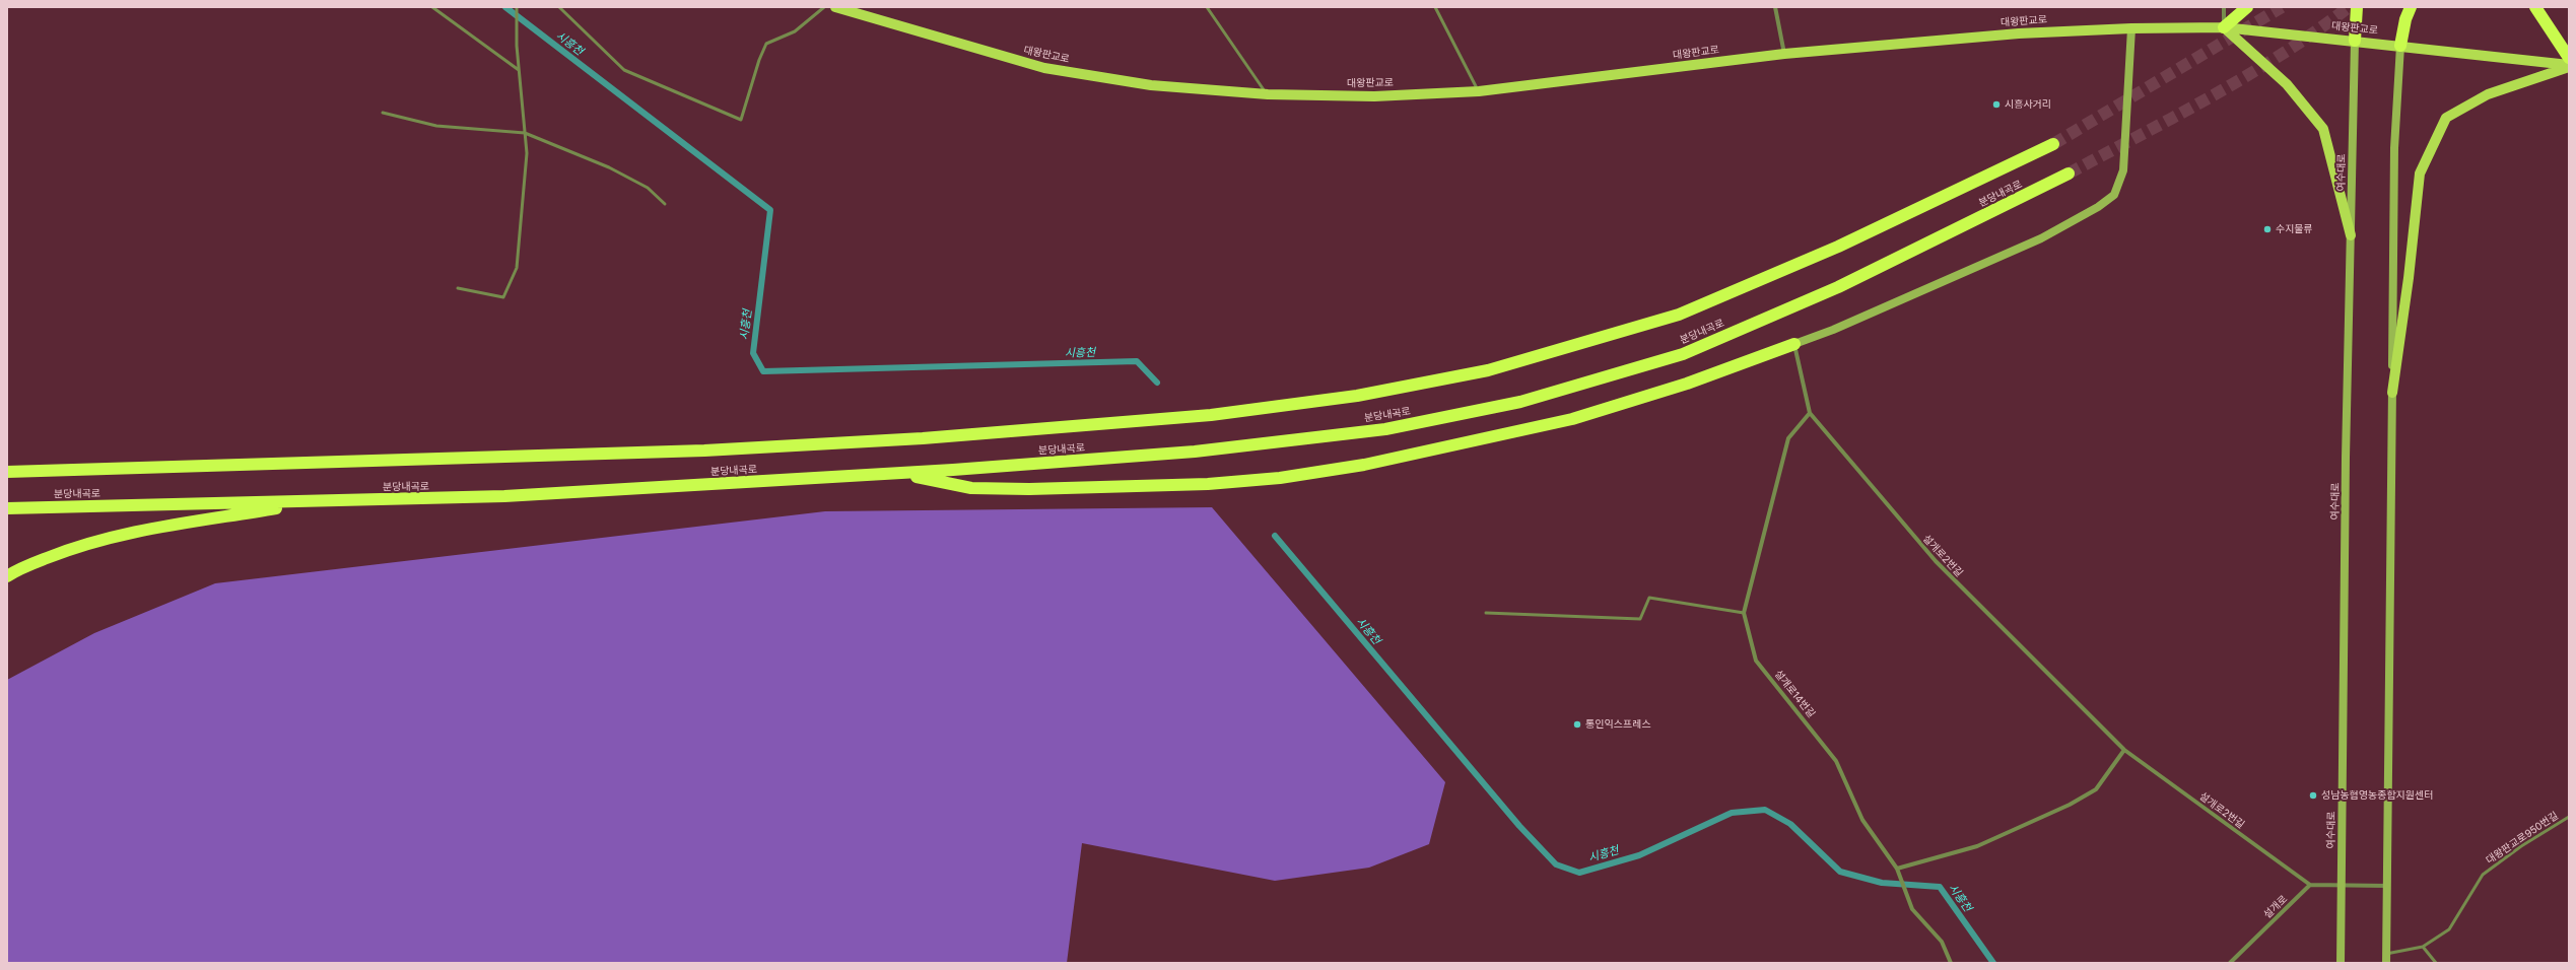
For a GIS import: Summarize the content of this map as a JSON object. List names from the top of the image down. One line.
{"streets":{"highway":["분당내곡로"],"main road":["대왕판교로","여수대로"],"street":["설개로2번길","설개로14번길","설개로"],"lane":["대왕판교로950번길"]},"crossings":[["대왕판교로","여수대로"],["설개로2번길","설개로14번길"],["설개로2번길","설개로"]],"water":["시흥천"],"places":["시흥사거리","수지물류","통인익스프레스","성남농협영농종합지원센터"]}
